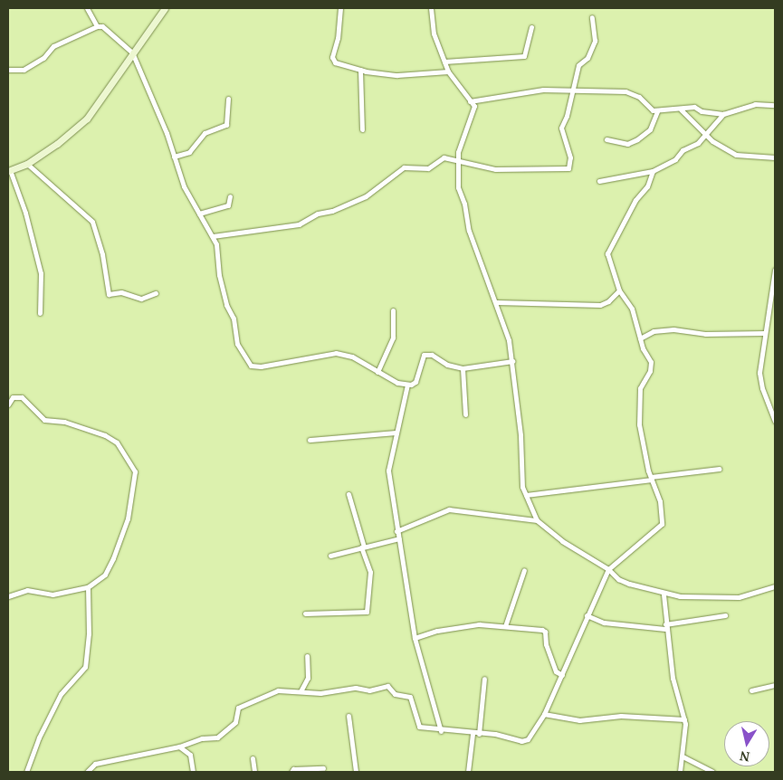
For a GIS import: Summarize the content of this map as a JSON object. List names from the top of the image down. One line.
{"north":"bottom"}
